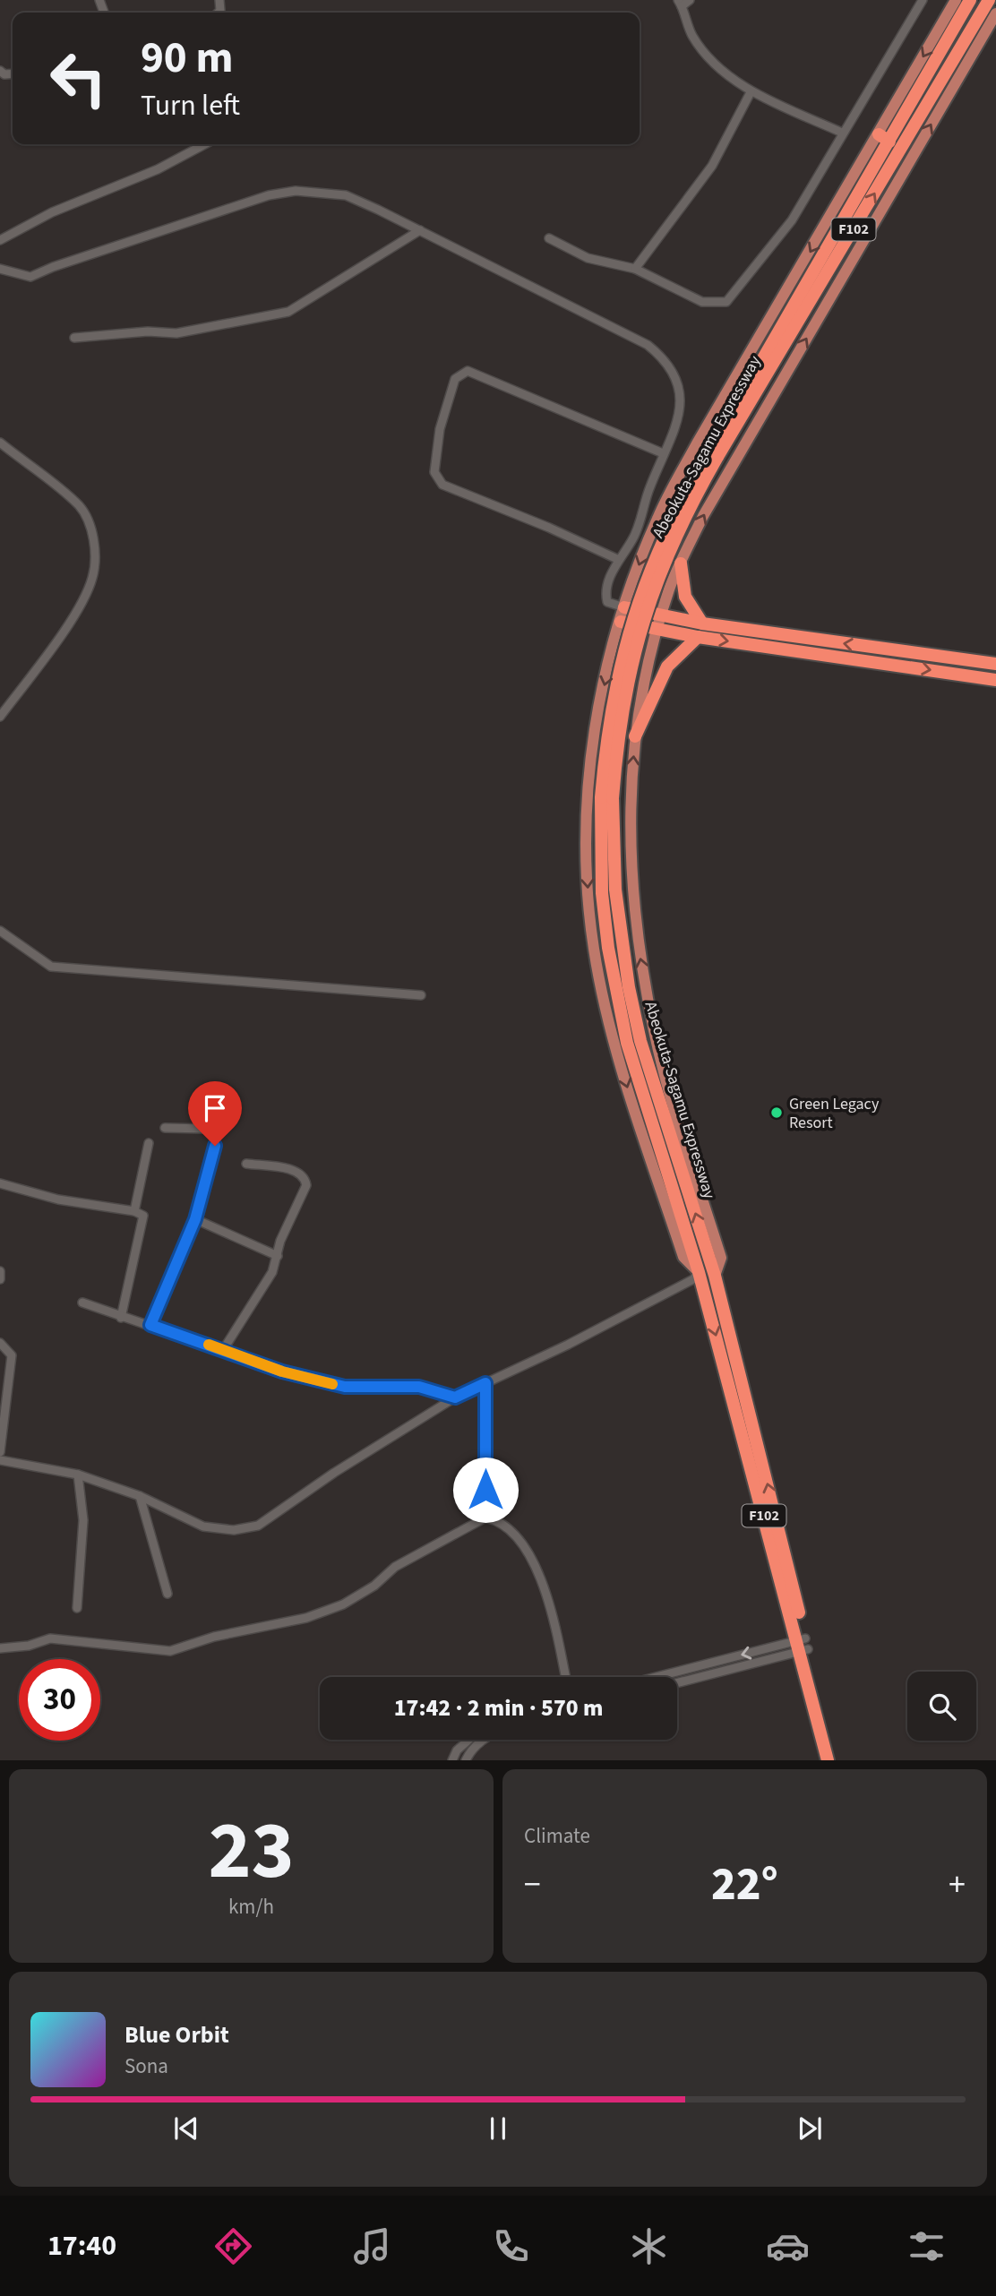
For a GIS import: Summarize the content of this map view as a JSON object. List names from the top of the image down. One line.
{"streets":{"highway":["F102","Abeokuta-Sagamu Expressway"]},"places":["Green Legacy Resort"],"page":{"turn":["90 m","Turn left"],"limit":"30","trip":"17:42 · 2 min · 570 m","tile":[["23","km/h"],"Climate"],"heat":["−","22°","+"],"song":["Blue Orbit","Sona"],"tabs":"17:40"}}
